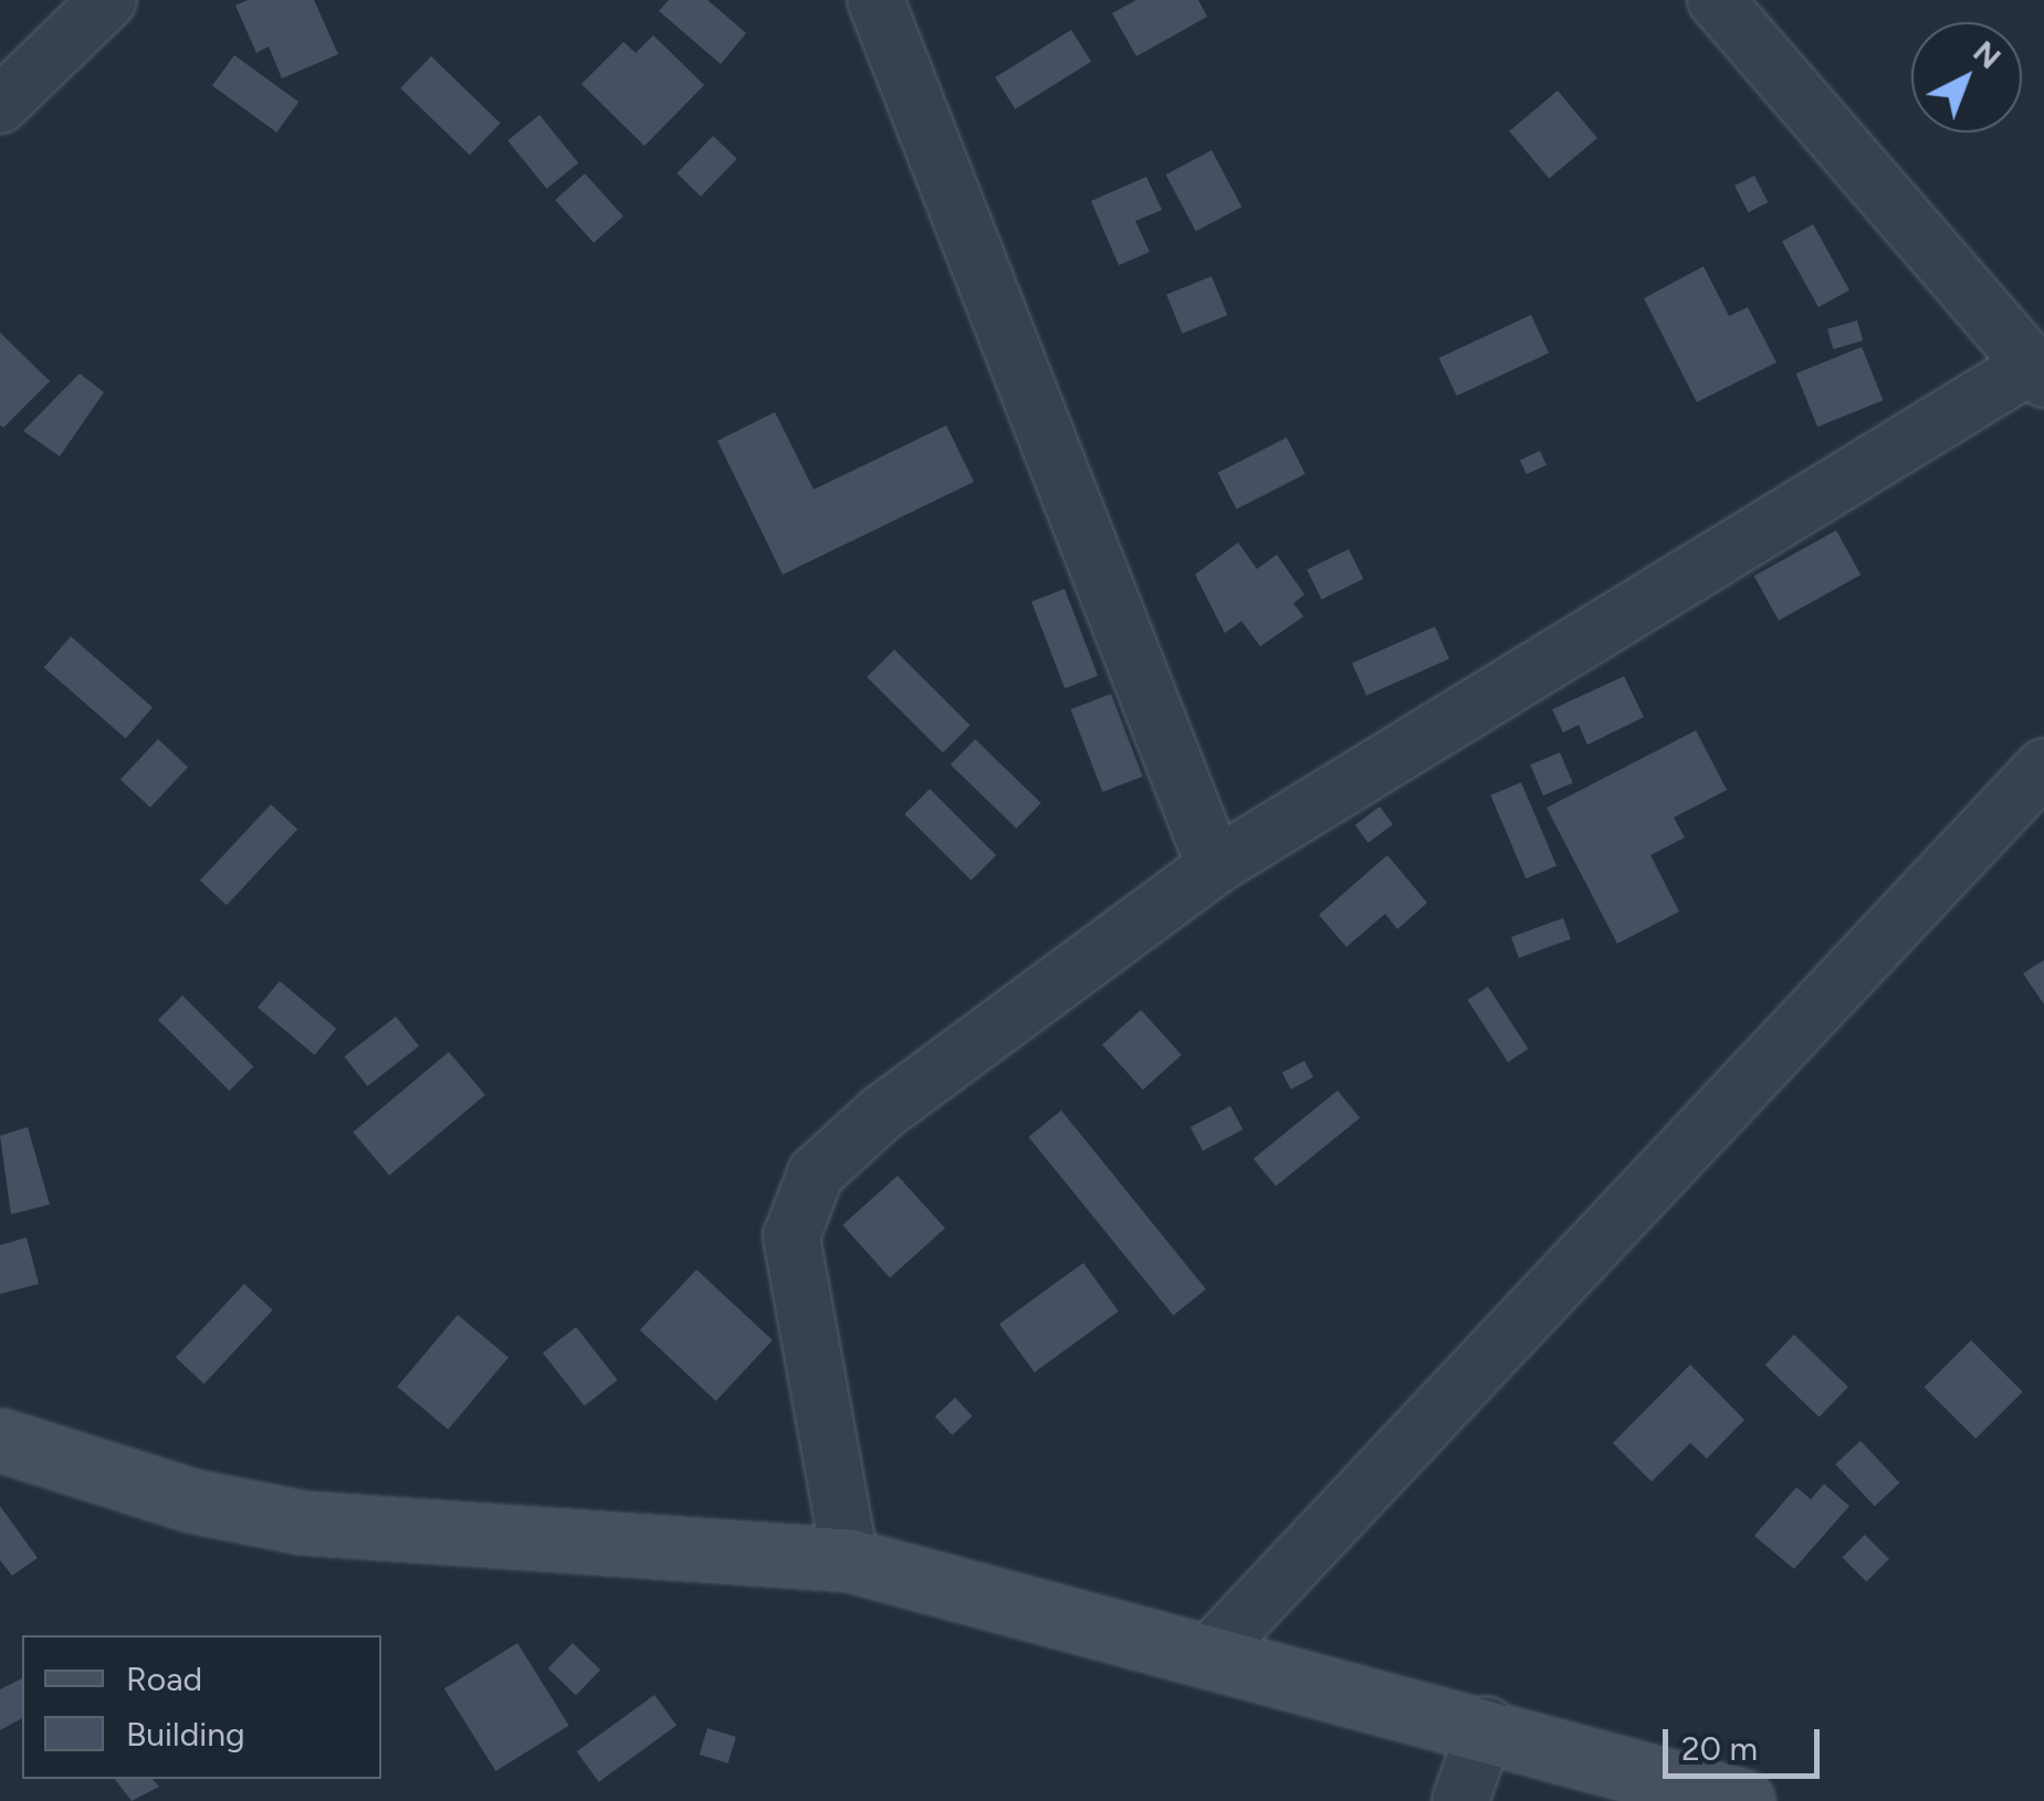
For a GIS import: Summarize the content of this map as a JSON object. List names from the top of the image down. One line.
{"legend":["Road","Building"],"scale_bar":"20 m","north":"top right"}
